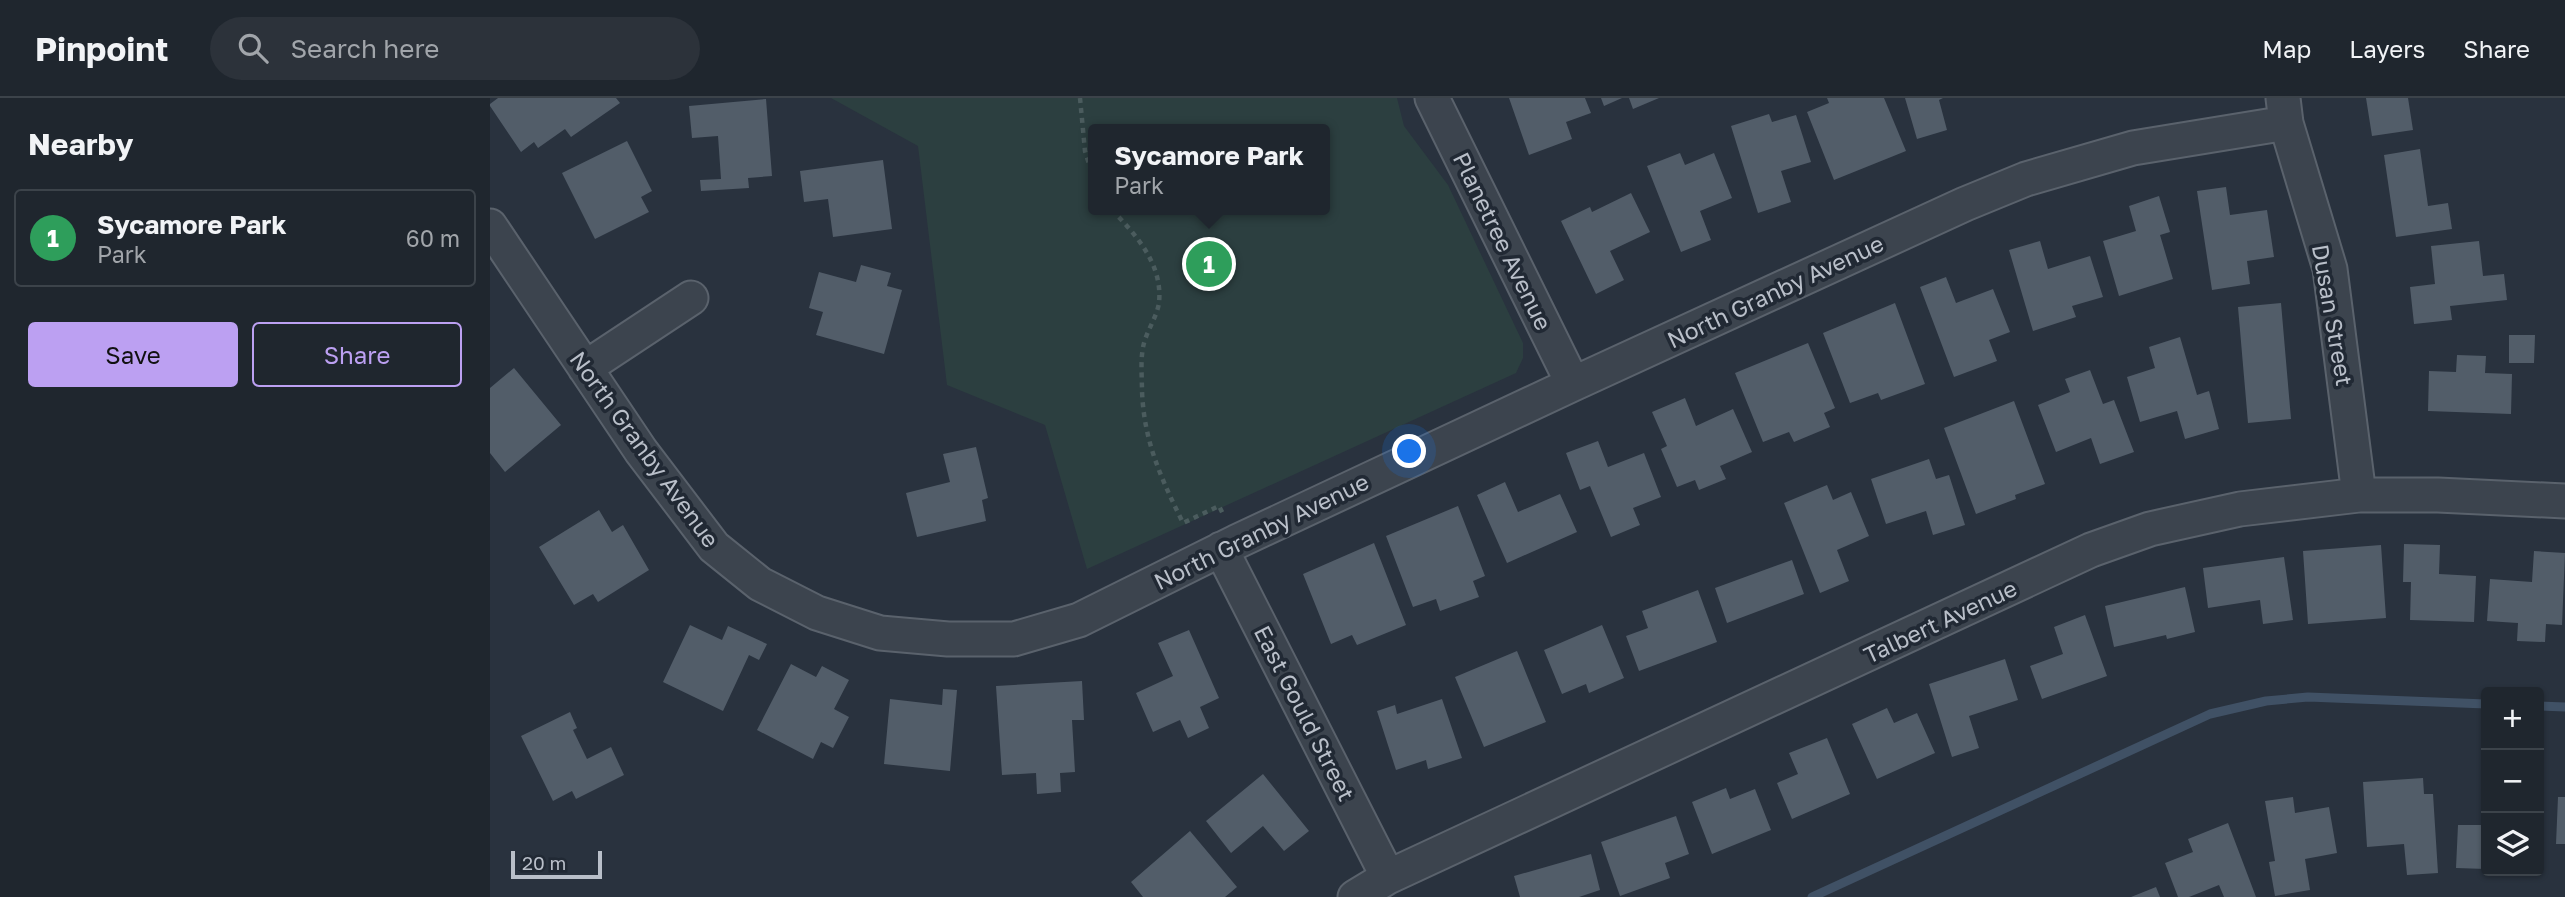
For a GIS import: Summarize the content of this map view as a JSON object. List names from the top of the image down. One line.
{"streets":{"street":["Planetree Avenue","North Granby Avenue","Dusan Street","Talbert Avenue","East Gould Street"]},"crossings":[["Planetree Avenue","North Granby Avenue"],["North Granby Avenue","Dusan Street"],["North Granby Avenue","East Gould Street"],["Dusan Street","Talbert Avenue"],["Talbert Avenue","East Gould Street"]],"scale_bar":"20 m","page":{"header":"Pinpoint","search":"Search here","nav":["Map","Layers","Share"],"heading":"Nearby","popup":["Sycamore Park","Park"],"list":[{"mark":"1","name":"Sycamore Park","note":"Park","value":"60 m"}],"pins":"1","buttons":["Save","Share"],"map_buttons":["+","−"],"scale":"20 m"}}
